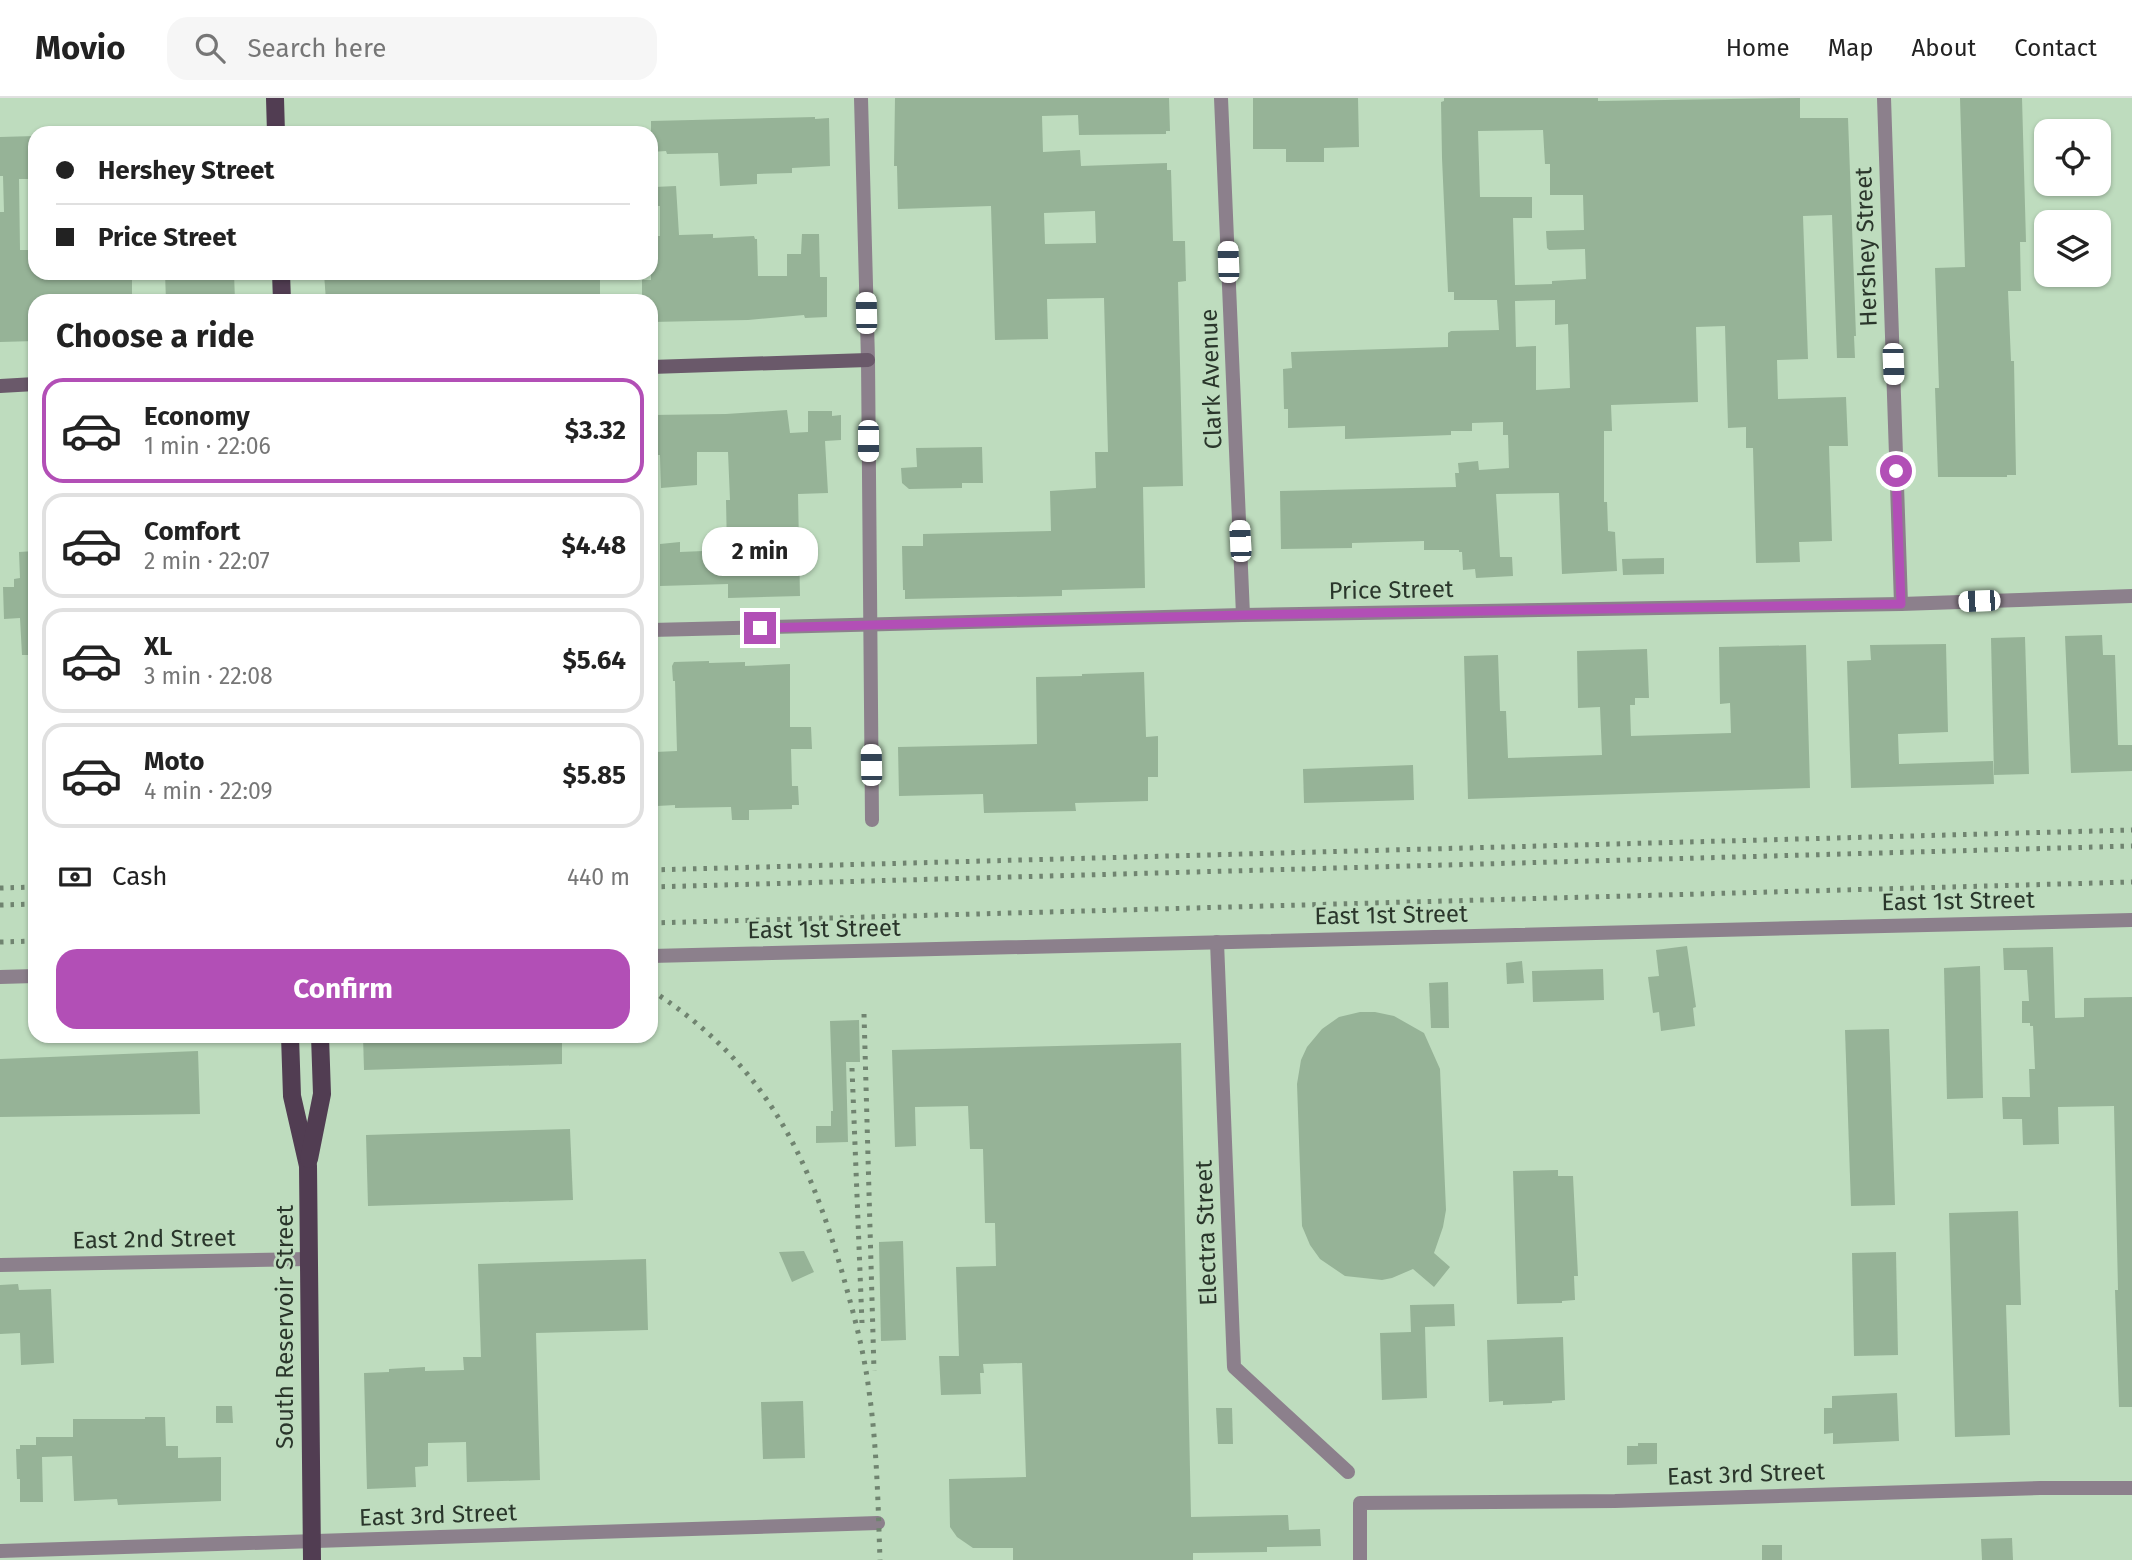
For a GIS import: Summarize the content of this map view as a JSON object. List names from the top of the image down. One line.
{"streets":{"main road":["South Reservoir Street"],"street":["Hershey Street","Clark Avenue","Price Street","East 1st Street","Electra Street","East 2nd Street","East 3rd Street"]},"crossings":[["Hershey Street","Price Street"],["Clark Avenue","Price Street"],["East 1st Street","Electra Street"],["East 2nd Street","South Reservoir Street"],["South Reservoir Street","East 3rd Street"]],"page":{"header":"Movio","search":"Search here","nav":["Home","Map","About","Contact"],"banner":["Hershey Street","Price Street"],"heading":"Choose a ride","list":[{"name":"Economy","note":"1 min · 22:06","value":"$3.32"},{"name":"Comfort","note":"2 min · 22:07","value":"$4.48"},{"name":"XL","note":"3 min · 22:08","value":"$5.64"},{"name":"Moto","note":"4 min · 22:09","value":"$5.85"}],"bubble":"2 min","pay":["Cash","440 m"],"buttons":"Confirm"}}
